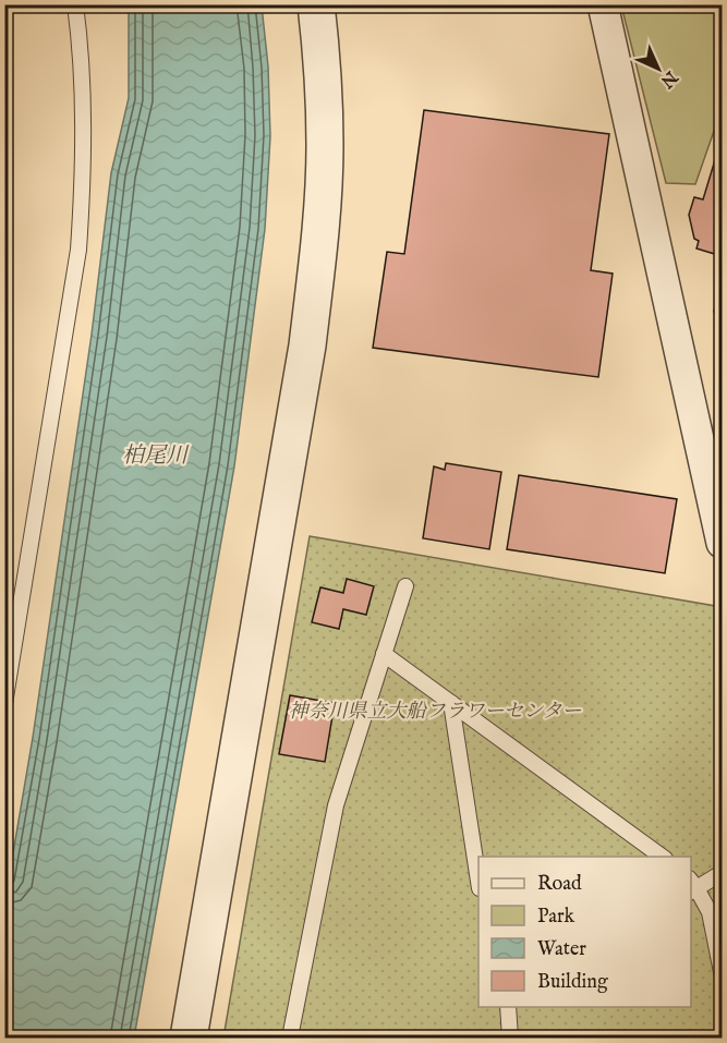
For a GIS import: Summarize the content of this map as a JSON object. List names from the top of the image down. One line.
{"water":["柏尾川"],"parks":["神奈川県立大船フラワーセンター"],"legend":["Road","Park","Water","Building"],"north":"bottom right"}
